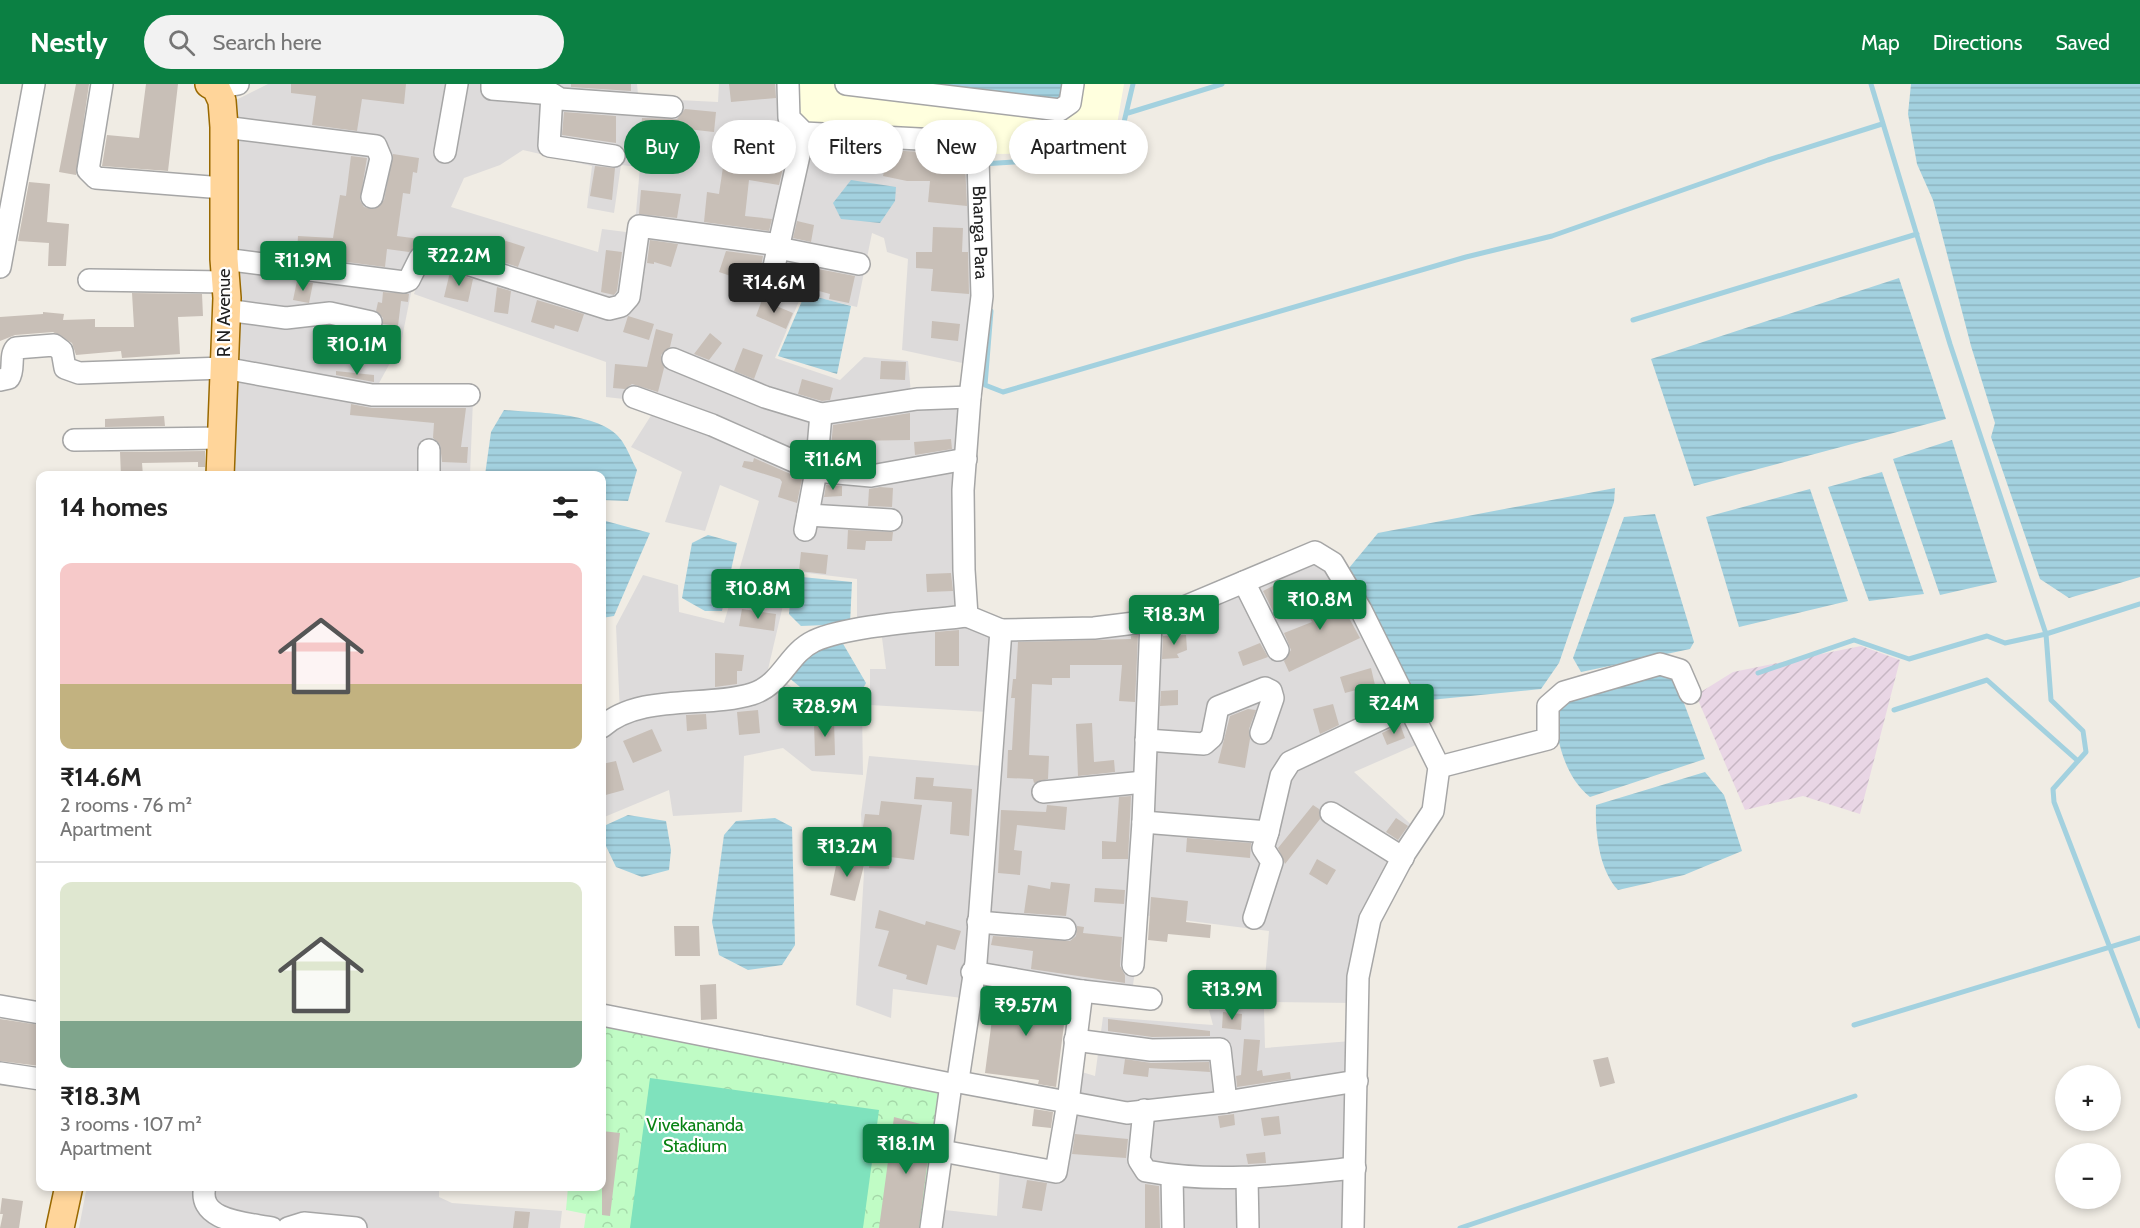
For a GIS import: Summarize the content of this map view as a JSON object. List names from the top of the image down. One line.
{"streets":{"main road":["R N Avenue"],"street":["Bhanga Para"]},"parks":["Vivekananda Stadium"],"page":{"header":"Nestly","search":"Search here","nav":["Map","Directions","Saved"],"chip":["Buy","Rent","Filters","New","Apartment"],"price":["₹22.2M","₹11.9M","₹14.6M","₹10.1M","₹11.6M","₹10.8M","₹10.8M","₹18.3M","₹24M","₹28.9M","₹13.2M","₹13.9M","₹9.57M","₹18.1M"],"heading":"14 homes","list":[{"name":"₹14.6M","note":"2 rooms · 76 m² · Apartment"},{"name":"₹18.3M","note":"3 rooms · 107 m² · Apartment"}],"map_buttons":["+","−"]}}
